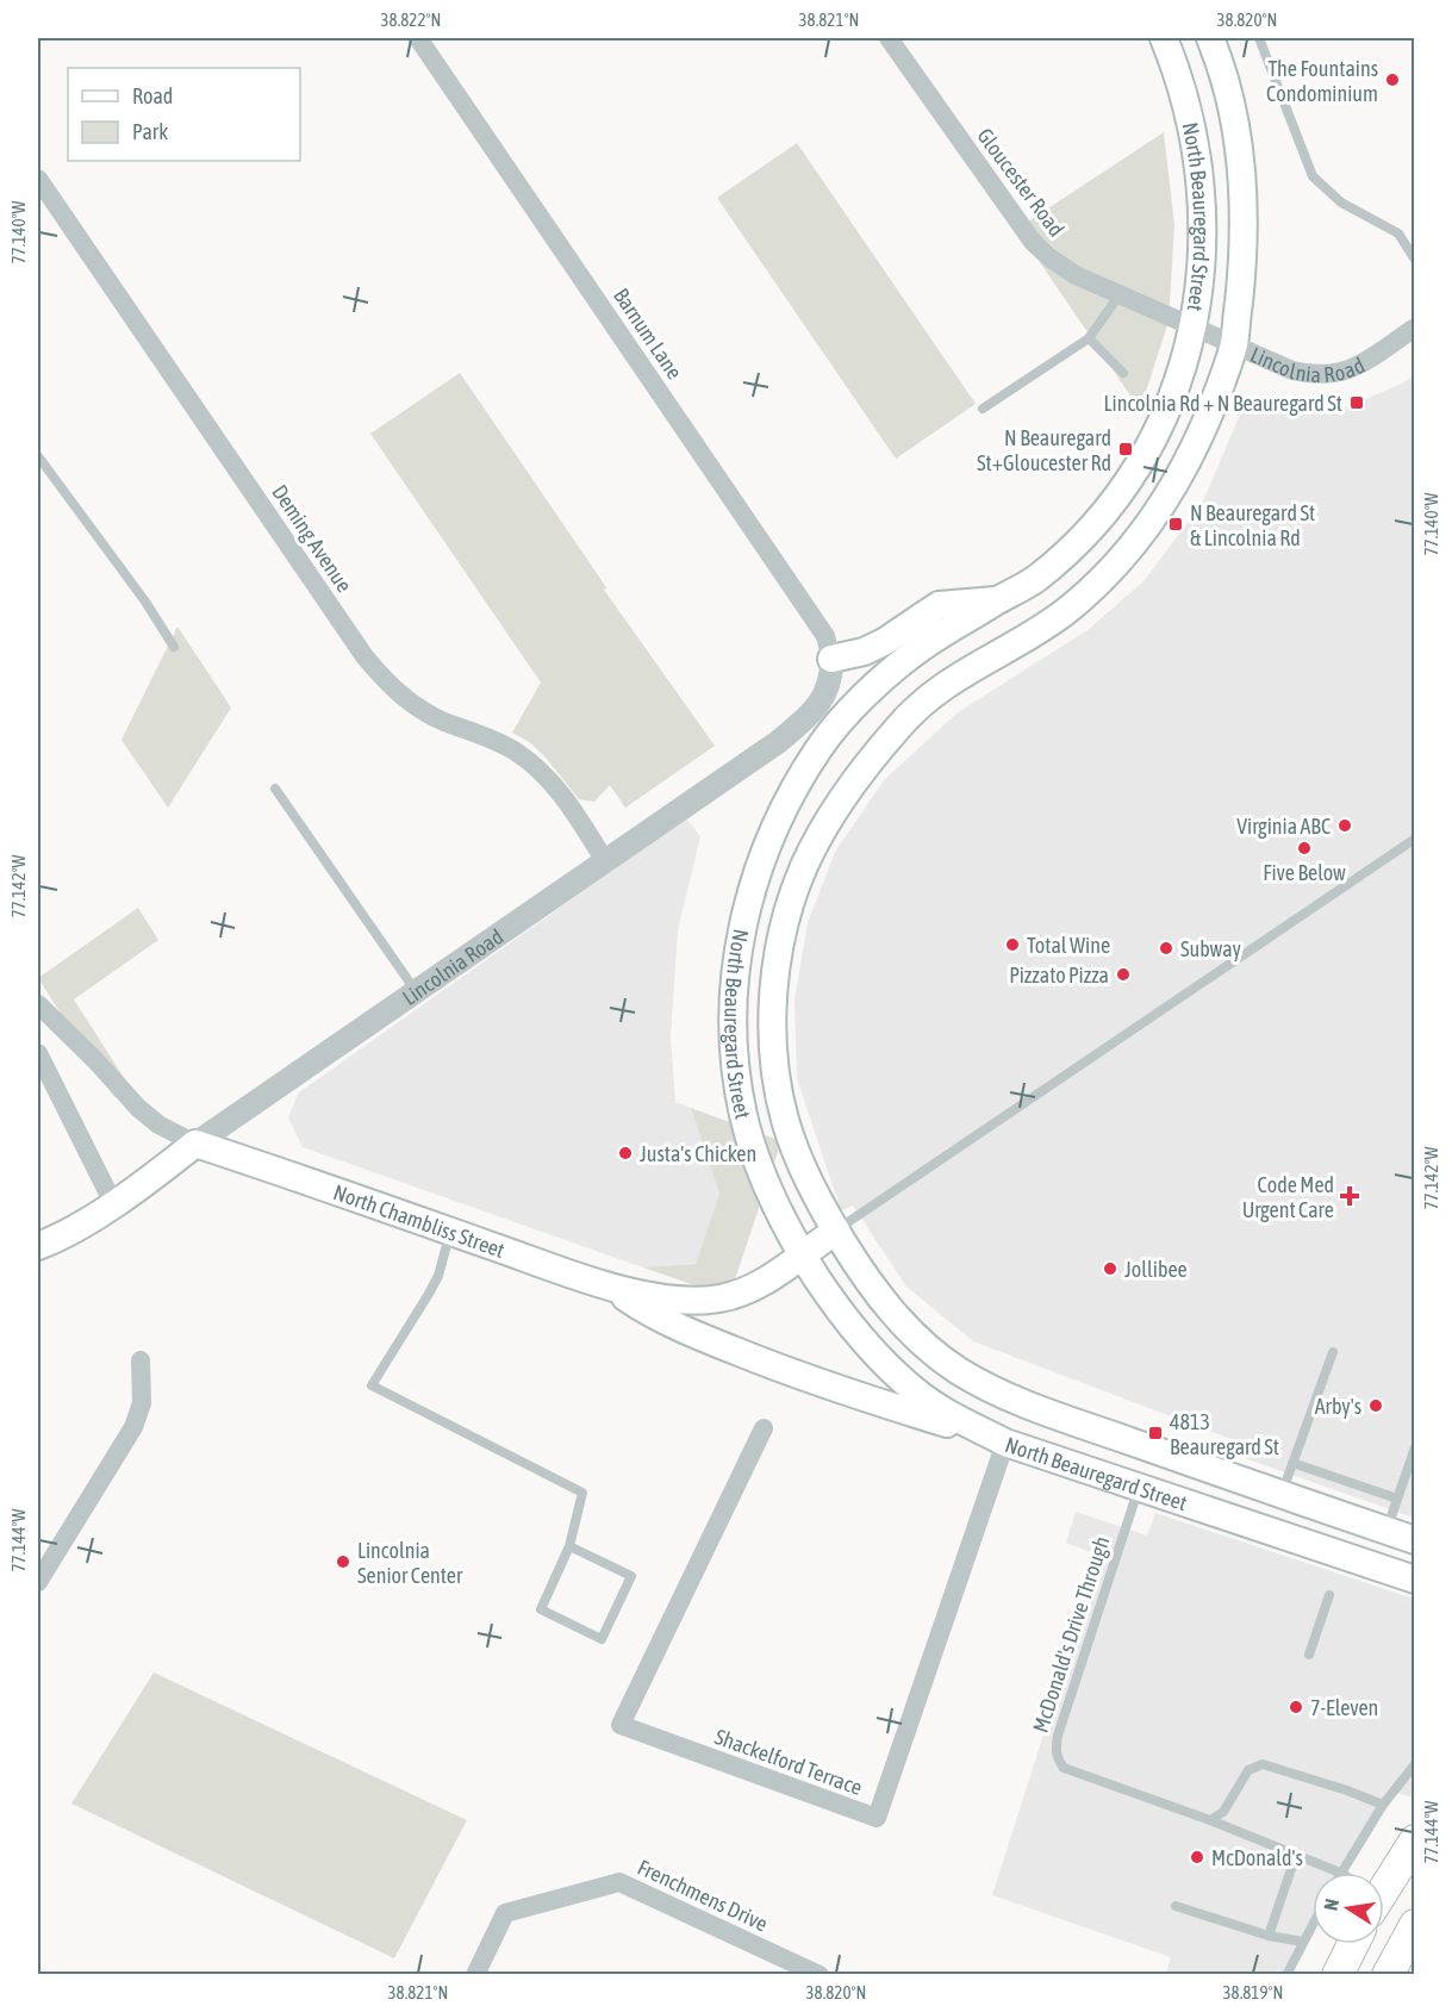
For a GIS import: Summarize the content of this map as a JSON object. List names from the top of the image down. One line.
{"streets":{"main road":["North Beauregard Street","Lincolnia Road","North Chambliss Street"],"street":["Gloucester Road","Barnum Lane","Deming Avenue","Shackelford Terrace","Frenchmens Drive"],"lane":["McDonald's Drive Through"]},"crossings":[["Gloucester Road","North Beauregard Street"],["Gloucester Road","Lincolnia Road"],["North Beauregard Street","Lincolnia Road"],["North Beauregard Street","North Chambliss Street"],["North Beauregard Street","McDonald's Drive Through"],["North Beauregard Street","Shackelford Terrace"],["Barnum Lane","Lincolnia Road"],["Lincolnia Road","Deming Avenue"],["Lincolnia Road","North Chambliss Street"]],"places":{"other":["The Fountains Condominium","Virginia ABC","Five Below","Total Wine","Subway","Pizzato Pizza","Justa's Chicken","Jollibee","Arby's","Lincolnia Senior Center","7-Eleven","McDonald's"],"transit":["Lincolnia Rd + N Beauregard St","N Beauregard St+Gloucester Rd","N Beauregard St & Lincolnia Rd","4813 Beauregard St"],"health":["Code Med Urgent Care"]},"legend":["Road","Park"],"north":"left","coordinates":["38.822°N","38.821°N","38.820°N","77.140°W","77.142°W","77.144°W","38.819°N"]}
